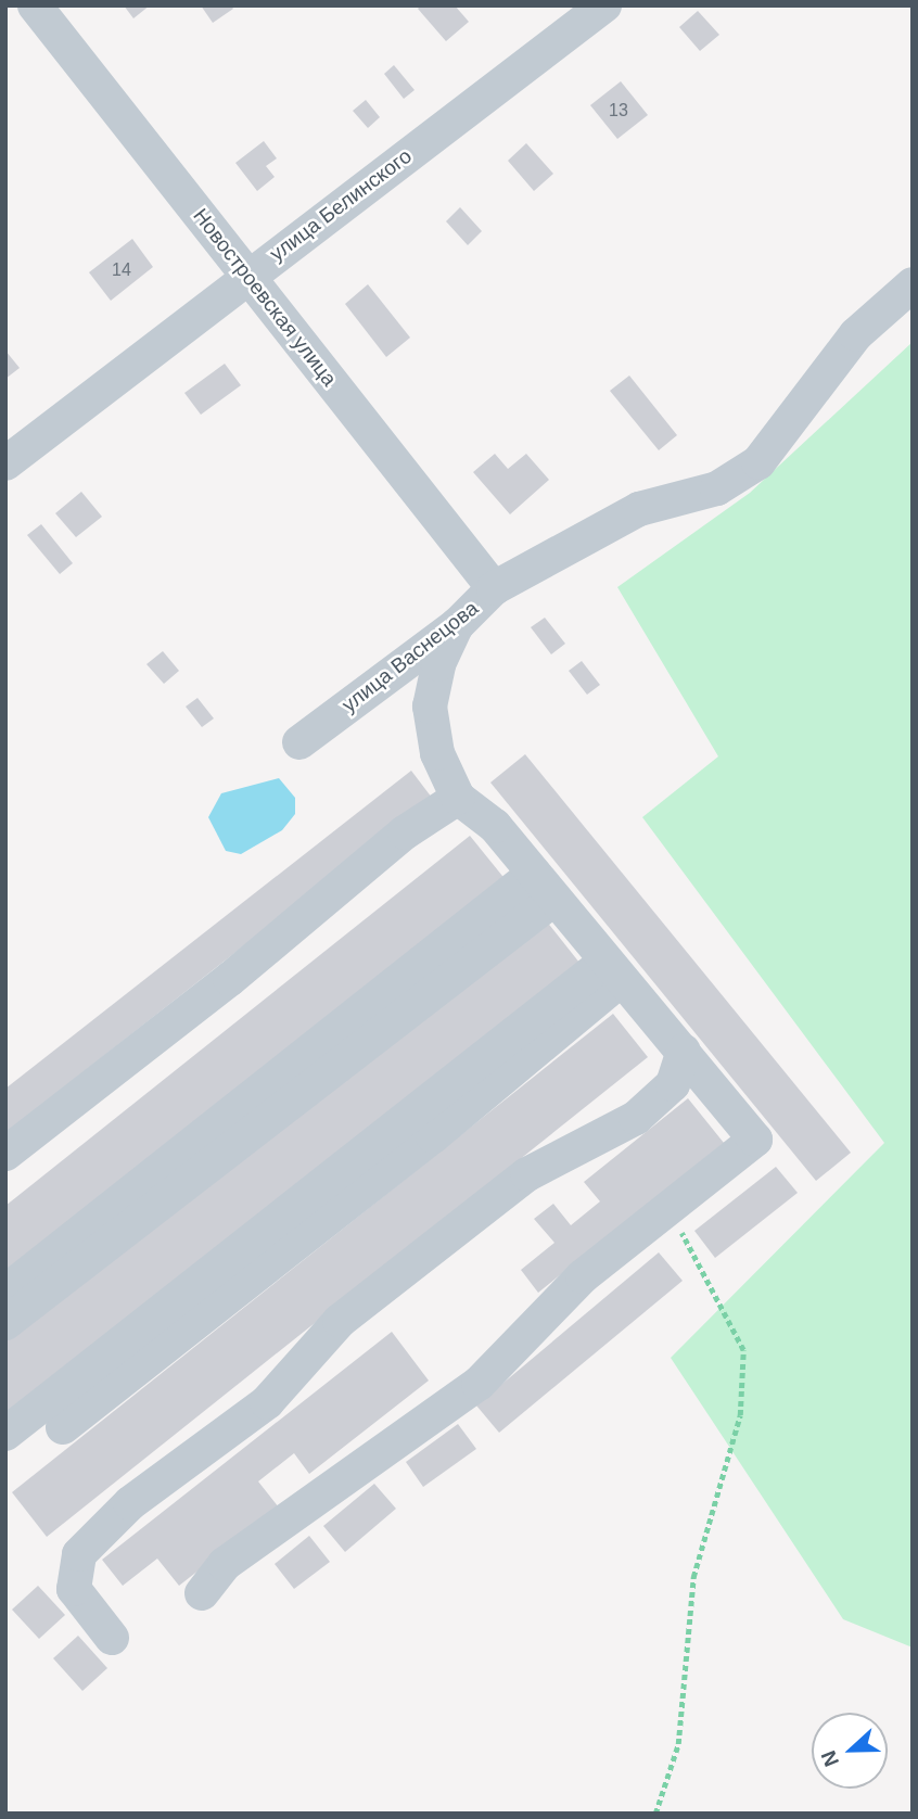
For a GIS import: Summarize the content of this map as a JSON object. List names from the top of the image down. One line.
{"streets":{"street":["улица Белинского","Новостроевская улица","улица Васнецова"]},"crossings":[["улица Белинского","Новостроевская улица"],["Новостроевская улица","улица Васнецова"]],"house_numbers":["13","14"],"north":"left"}
